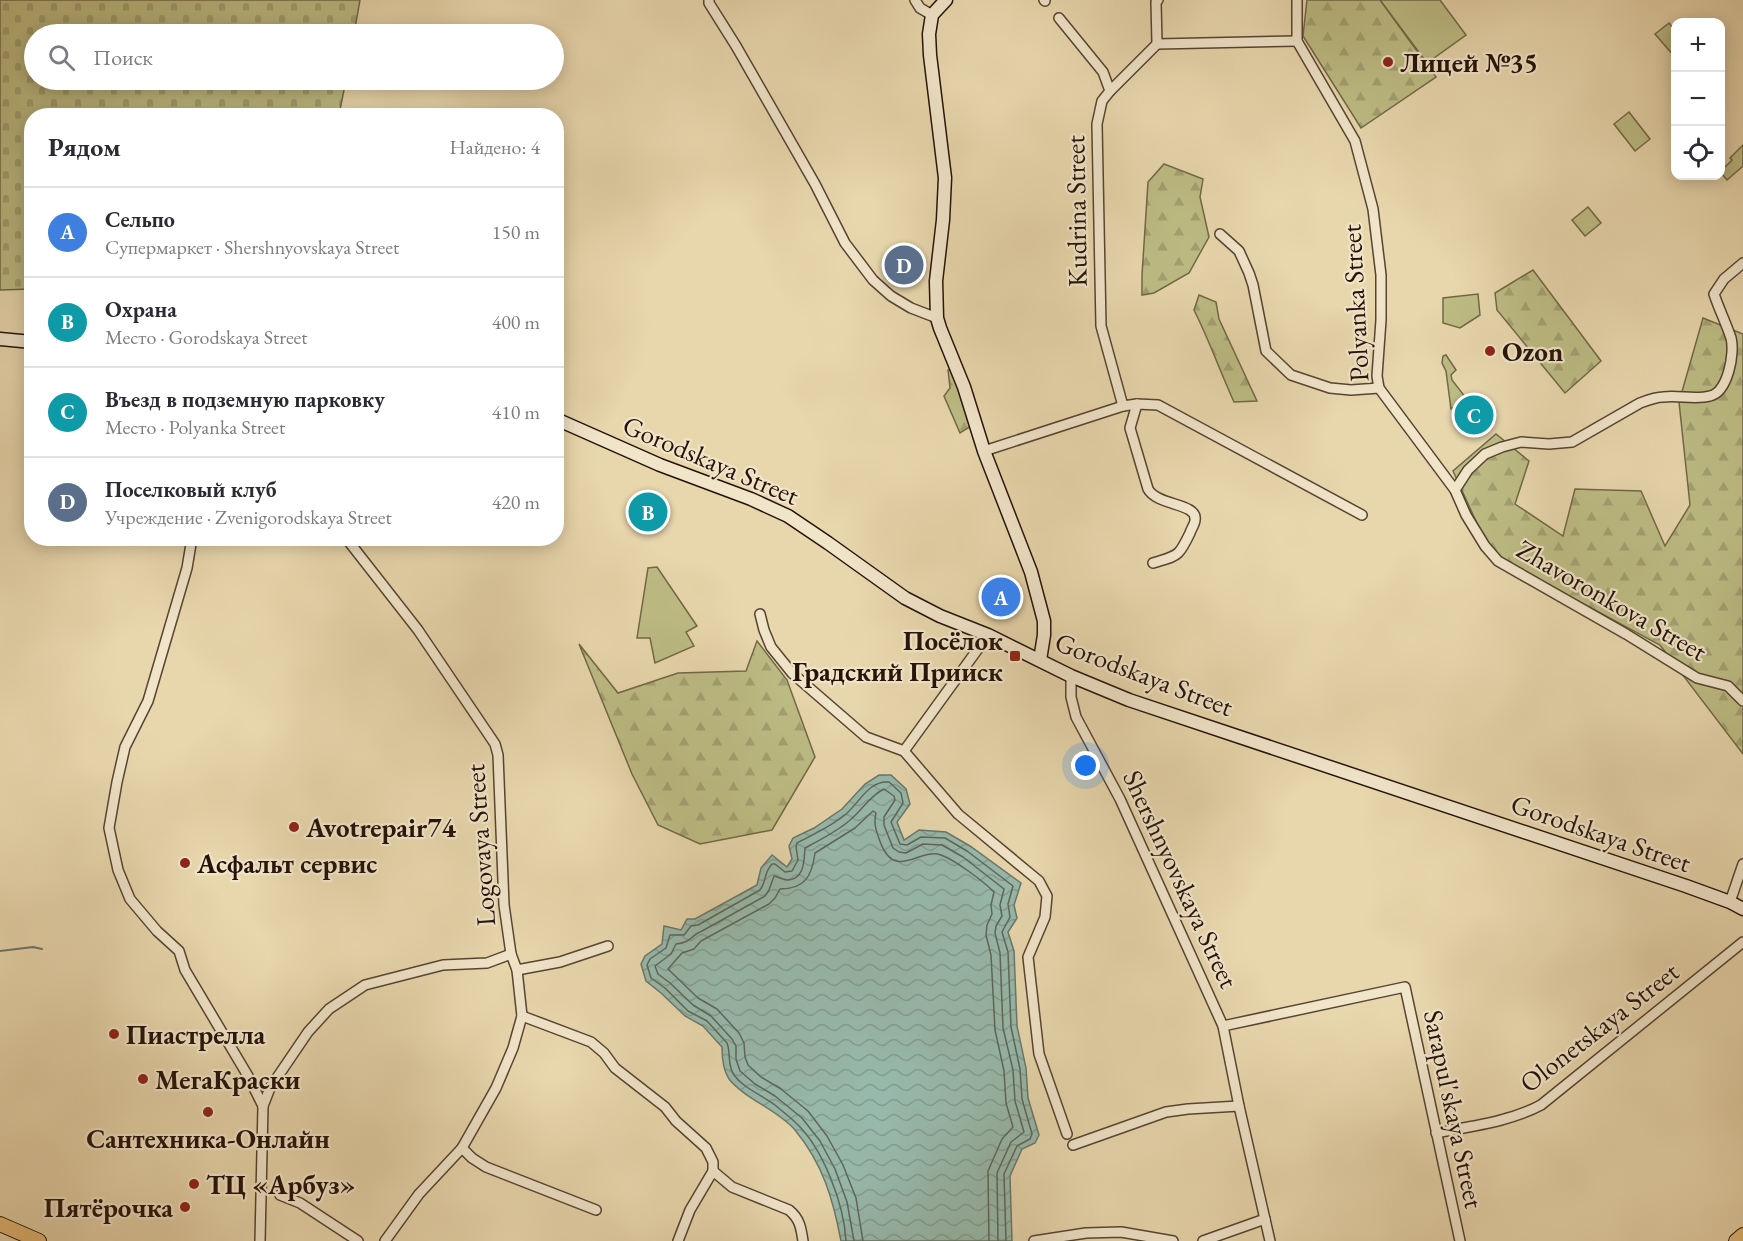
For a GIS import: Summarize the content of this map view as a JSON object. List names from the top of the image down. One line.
{"streets":{"street":["Kudrina Street","Polyanka Street","Gorodskaya Street","Zhavoronkova Street","Logovaya Street","Shershnyovskaya Street","Olonetskaya Street","Sarapul'skaya Street"]},"crossings":[["Polyanka Street","Zhavoronkova Street"],["Gorodskaya Street","Shershnyovskaya Street"],["Shershnyovskaya Street","Sarapul'skaya Street"],["Olonetskaya Street","Sarapul'skaya Street"]],"places":{"other":["Лицей №35","Ozon","Avotrepair74","Асфальт сервис","Пиастрелла","МегаКраски","Сантехника-Онлайн","ТЦ «Арбуз»","Пятёрочка"],"transit":["Посёлок Градский Прииск"]},"page":{"map_buttons":["+","−"],"search":"Поиск","heading":["Рядом","Найдено: 4"],"list":[{"mark":"A","name":"Сельпо","note":"Супермаркет · Shershnyovskaya Street","value":"150 m"},{"mark":"B","name":"Охрана","note":"Место · Gorodskaya Street","value":"400 m"},{"mark":"C","name":"Въезд в подземную парковку","note":"Место · Polyanka Street","value":"410 m"},{"mark":"D","name":"Поселковый клуб","note":"Учреждение · Zvenigorodskaya Street","value":"420 m"}],"pins":["D","C","B","A"]}}
